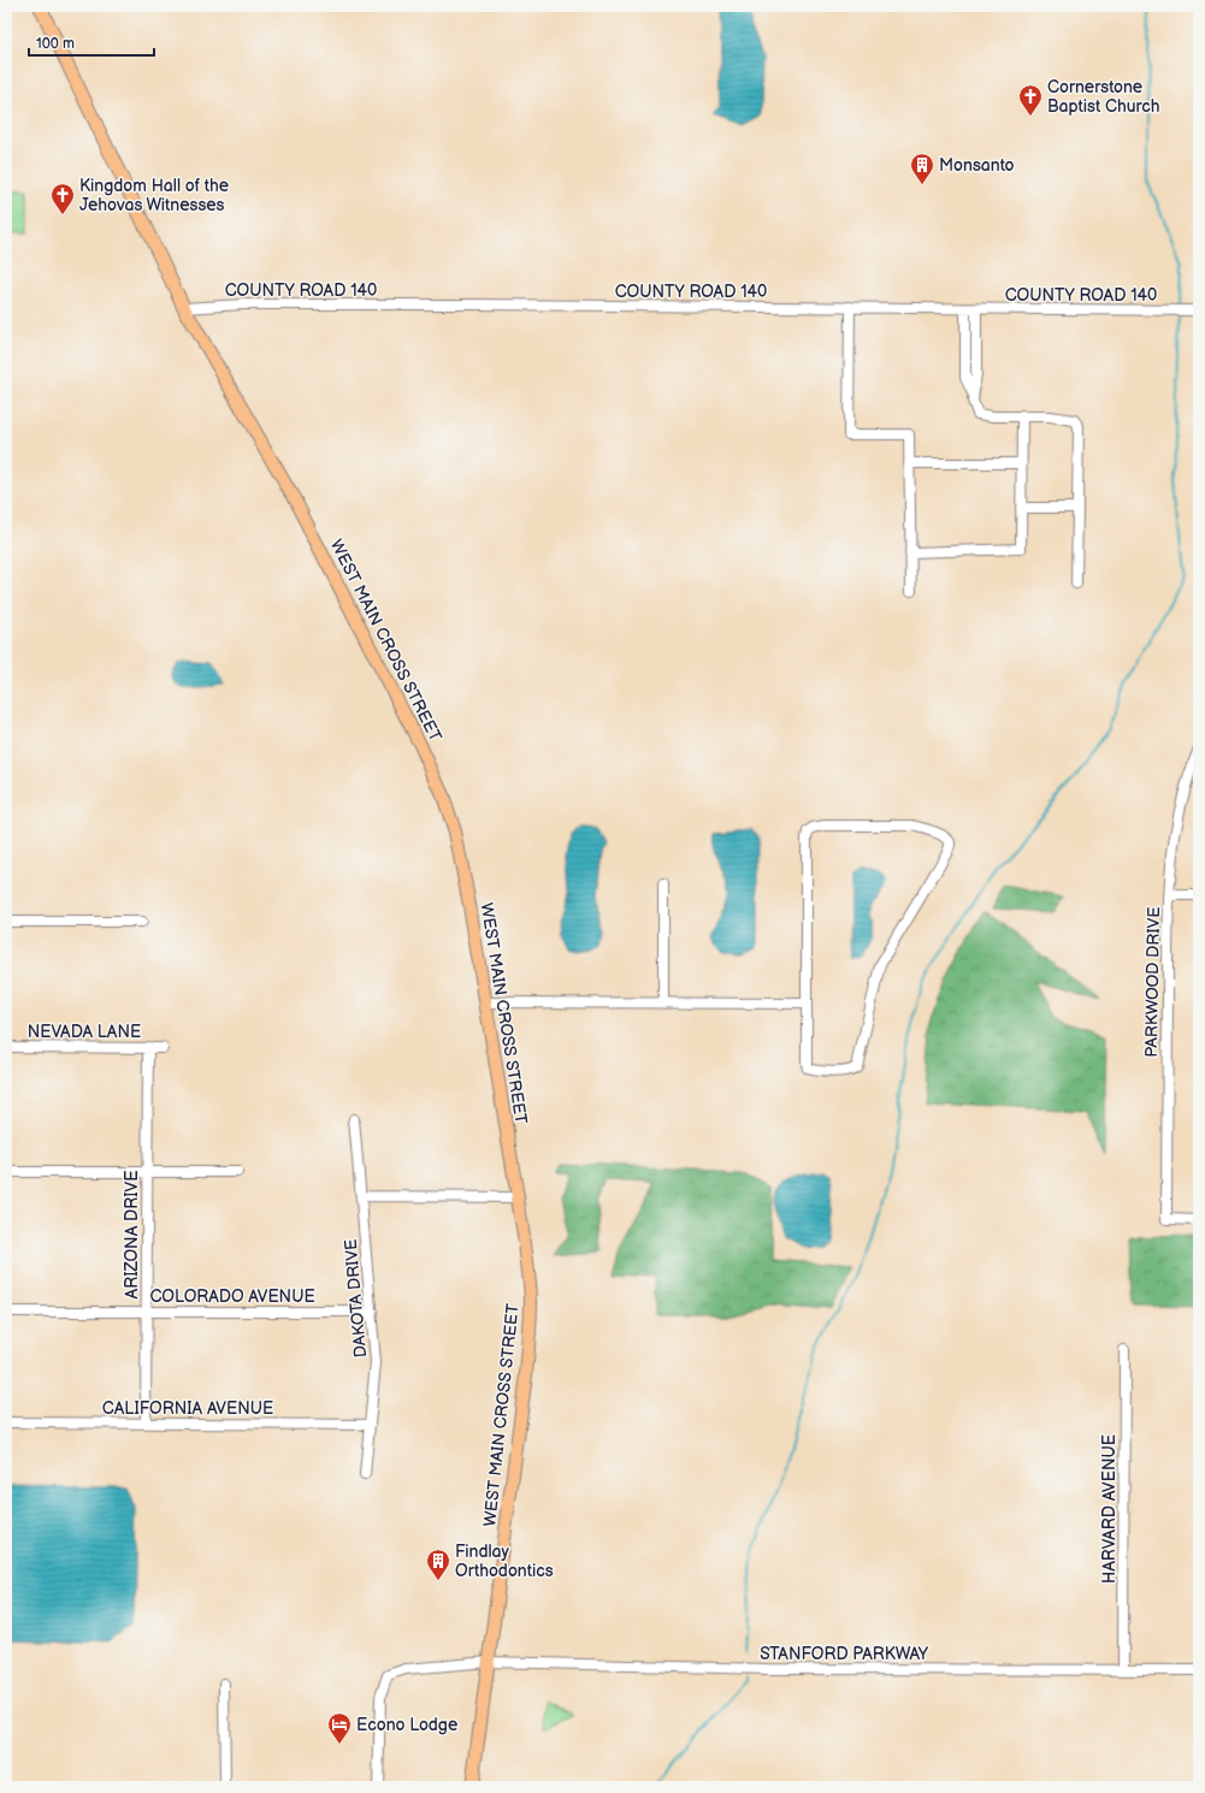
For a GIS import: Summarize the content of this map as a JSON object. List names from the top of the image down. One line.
{"streets":{"main road":["WEST MAIN CROSS STREET"],"street":["COUNTY ROAD 140","PARKWOOD DRIVE","NEVADA LANE","ARIZONA DRIVE","COLORADO AVENUE","DAKOTA DRIVE","CALIFORNIA AVENUE","HARVARD AVENUE","STANFORD PARKWAY"]},"crossings":[["COUNTY ROAD 140","WEST MAIN CROSS STREET"],["WEST MAIN CROSS STREET","STANFORD PARKWAY"],["NEVADA LANE","ARIZONA DRIVE"],["ARIZONA DRIVE","COLORADO AVENUE"],["ARIZONA DRIVE","CALIFORNIA AVENUE"],["COLORADO AVENUE","DAKOTA DRIVE"],["DAKOTA DRIVE","CALIFORNIA AVENUE"],["HARVARD AVENUE","STANFORD PARKWAY"]],"places":{"church":["Cornerstone Baptist Church","Kingdom Hall of the Jehovas Witnesses"],"building":["Monsanto","Findlay Orthodontics"],"hotel":["Econo Lodge"]},"scale_bar":"100 m"}
